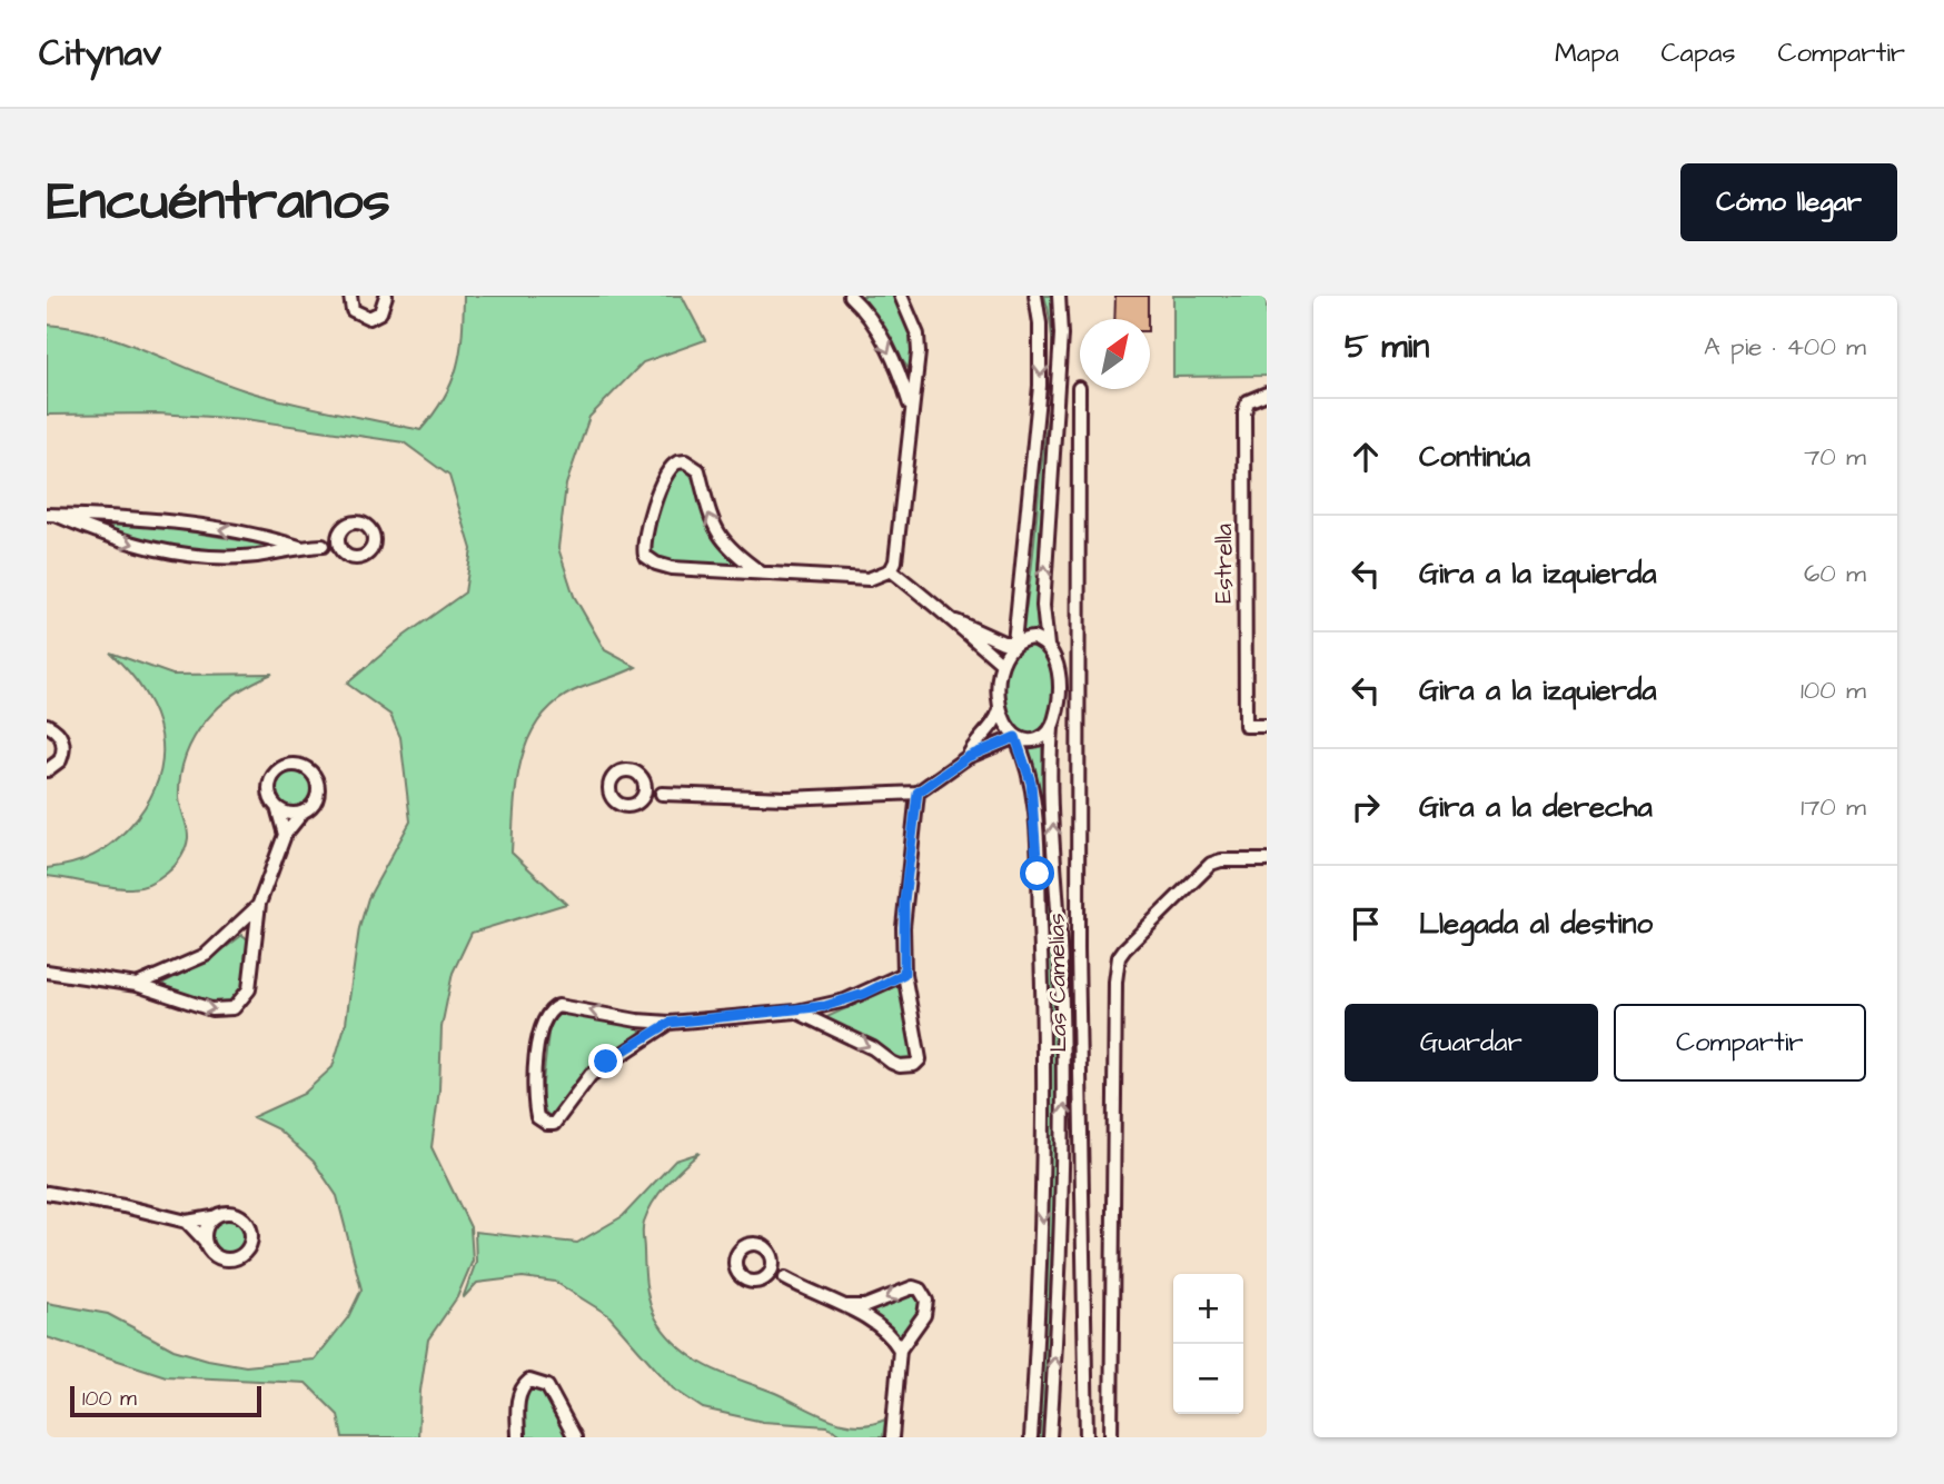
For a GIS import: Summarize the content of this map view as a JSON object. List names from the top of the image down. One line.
{"streets":{"street":["Estrella","Las Camelias"]},"scale_bar":"100 m","north":"top right","page":{"header":"Citynav","nav":["Mapa","Capas","Compartir"],"buttons":["Cómo llegar",["Guardar","Compartir"]],"title":"Encuéntranos","heading":["5 min","A pie · 400 m"],"list":[["Continúa","70 m"],["Gira a la izquierda","60 m"],["Gira a la izquierda","100 m"],["Gira a la derecha","170 m"],"Llegada al destino"],"map_buttons":["+","−"],"scale":"100 m"}}
